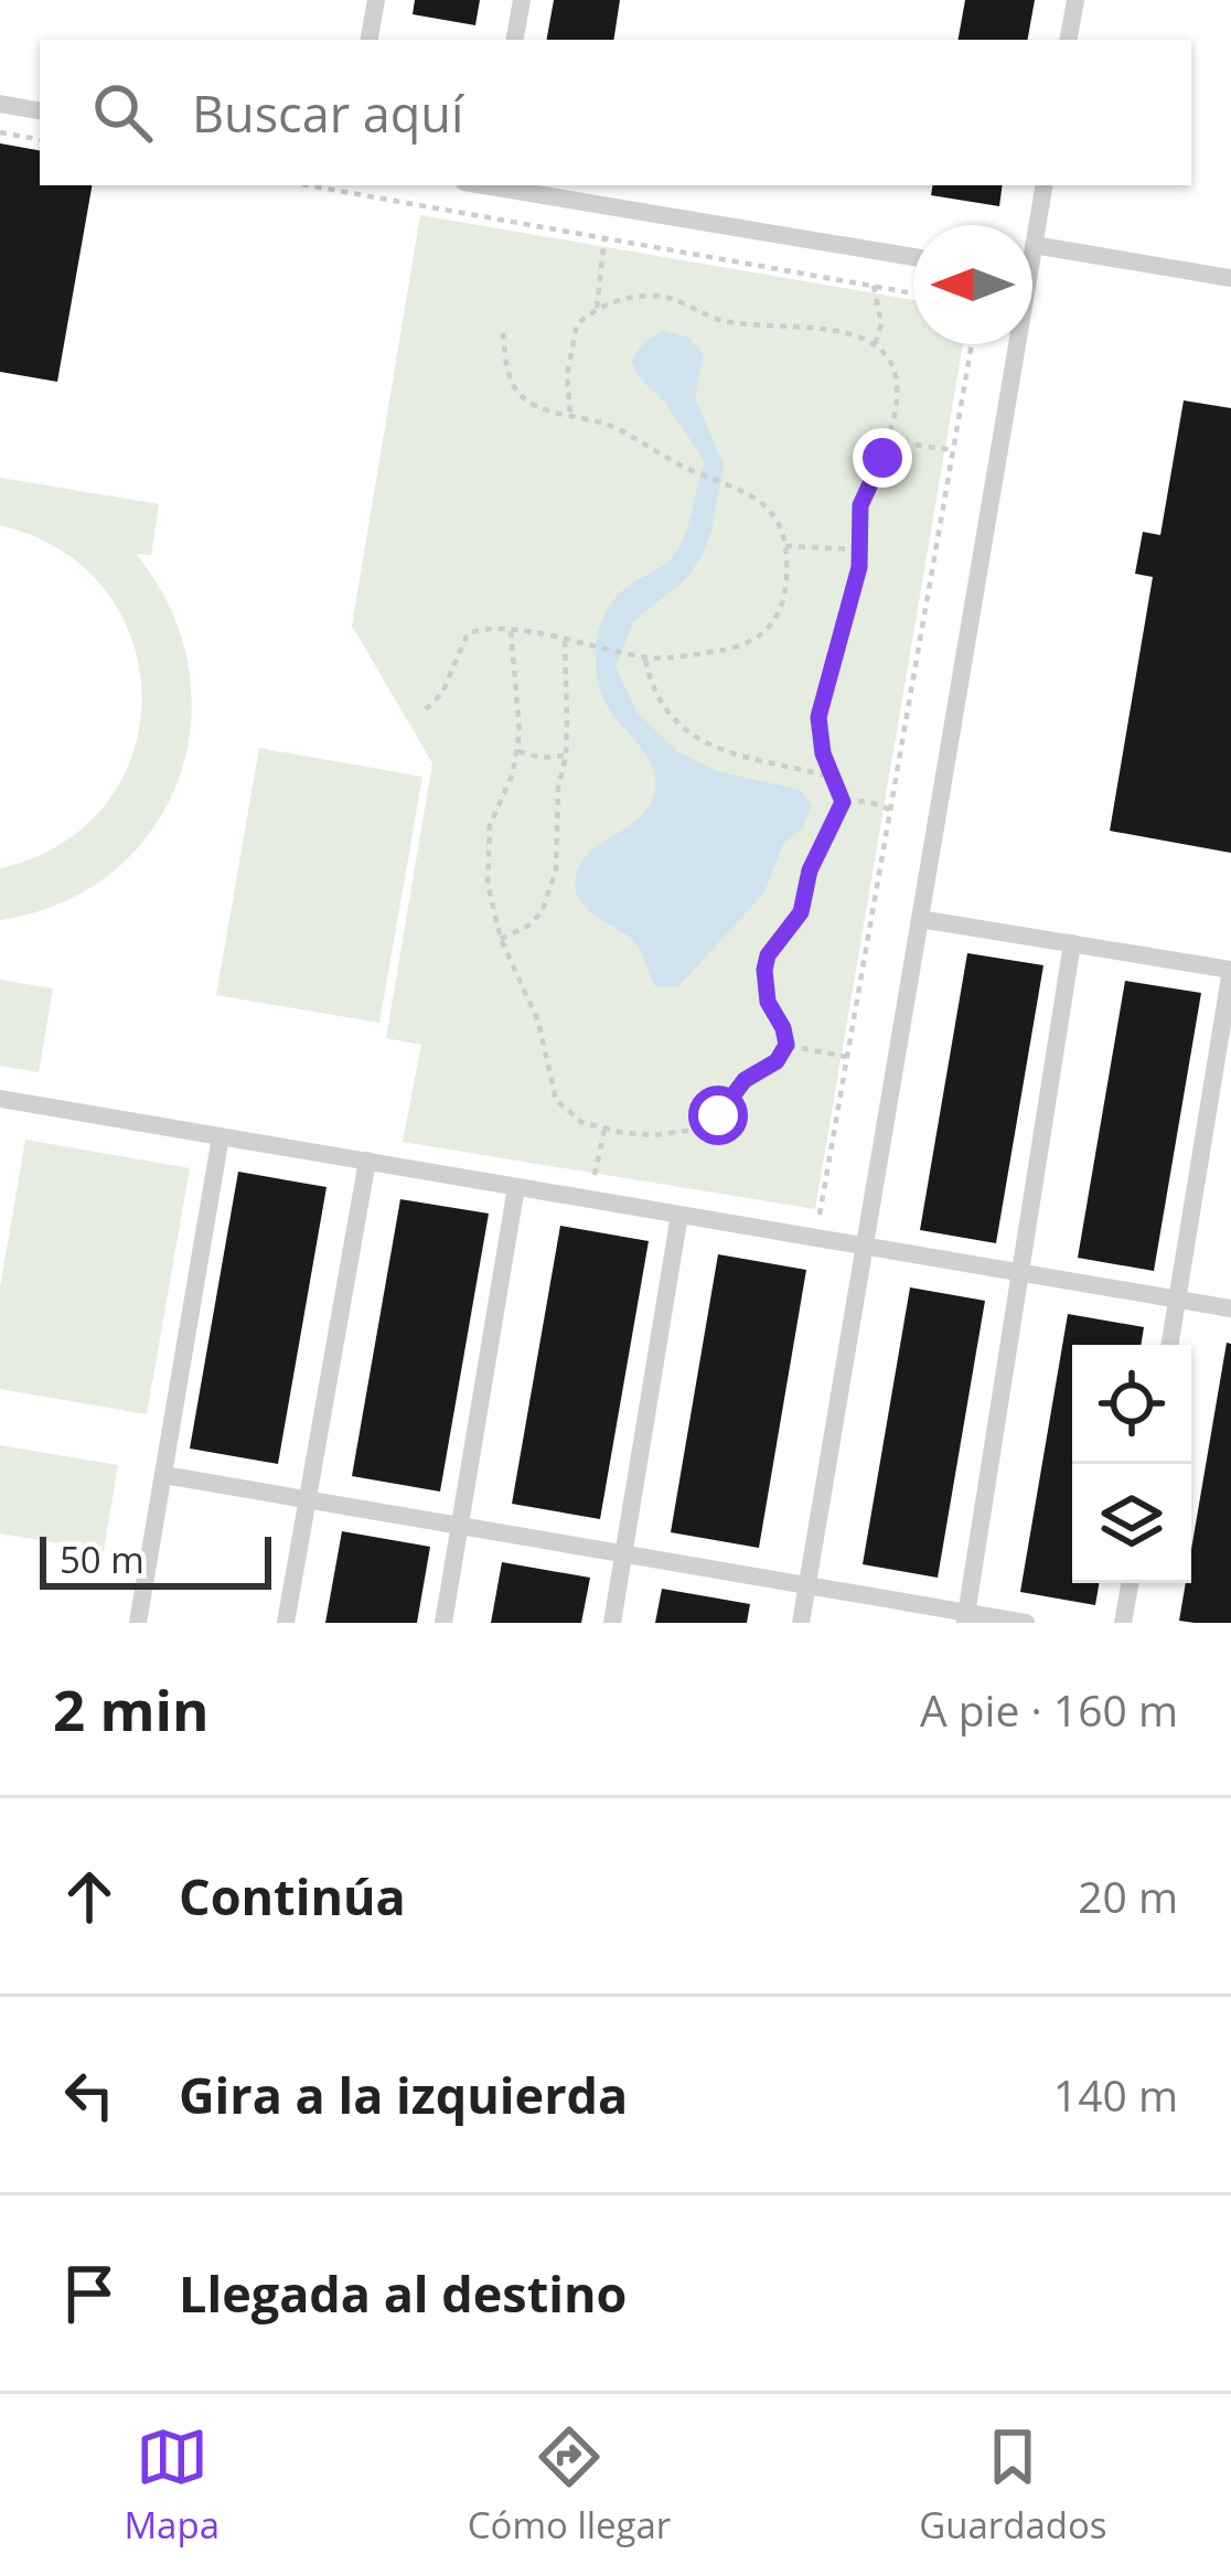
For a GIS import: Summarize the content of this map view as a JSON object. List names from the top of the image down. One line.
{"scale_bar":"50 m","north":"left","page":{"search":"Buscar aquí","scale":"50 m","heading":["2 min","A pie · 160 m"],"list":[["Continúa","20 m"],["Gira a la izquierda","140 m"],"Llegada al destino"],"nav":["Mapa","Cómo llegar","Guardados"]}}
